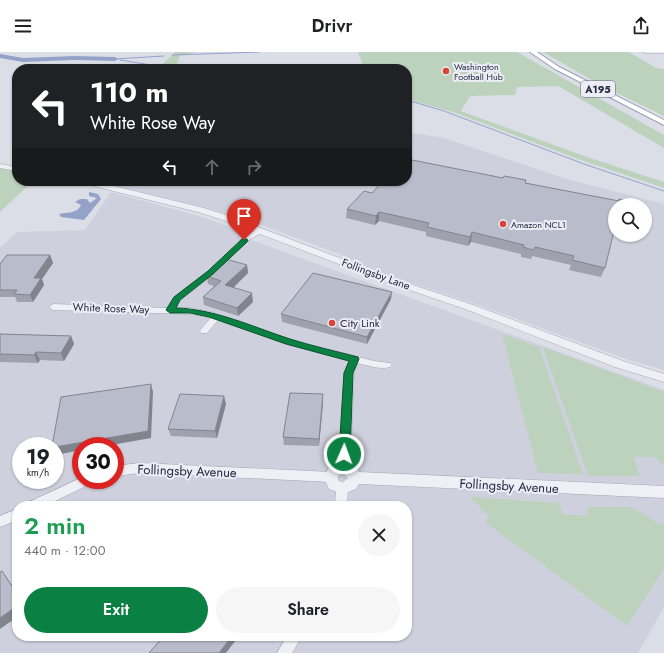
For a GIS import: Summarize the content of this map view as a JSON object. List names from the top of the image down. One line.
{"streets":{"main road":["A195"],"street":["Follingsby Lane","White Rose Way","Follingsby Avenue"]},"places":["Washington Football Hub","Amazon NCL1","City Link"],"page":{"header":"Drivr","turn":["110 m","White Rose Way"],"speed":"19 km/h","limit":"30","heading":["2 min","440 m · 12:00"],"buttons":["Exit","Share"]}}
